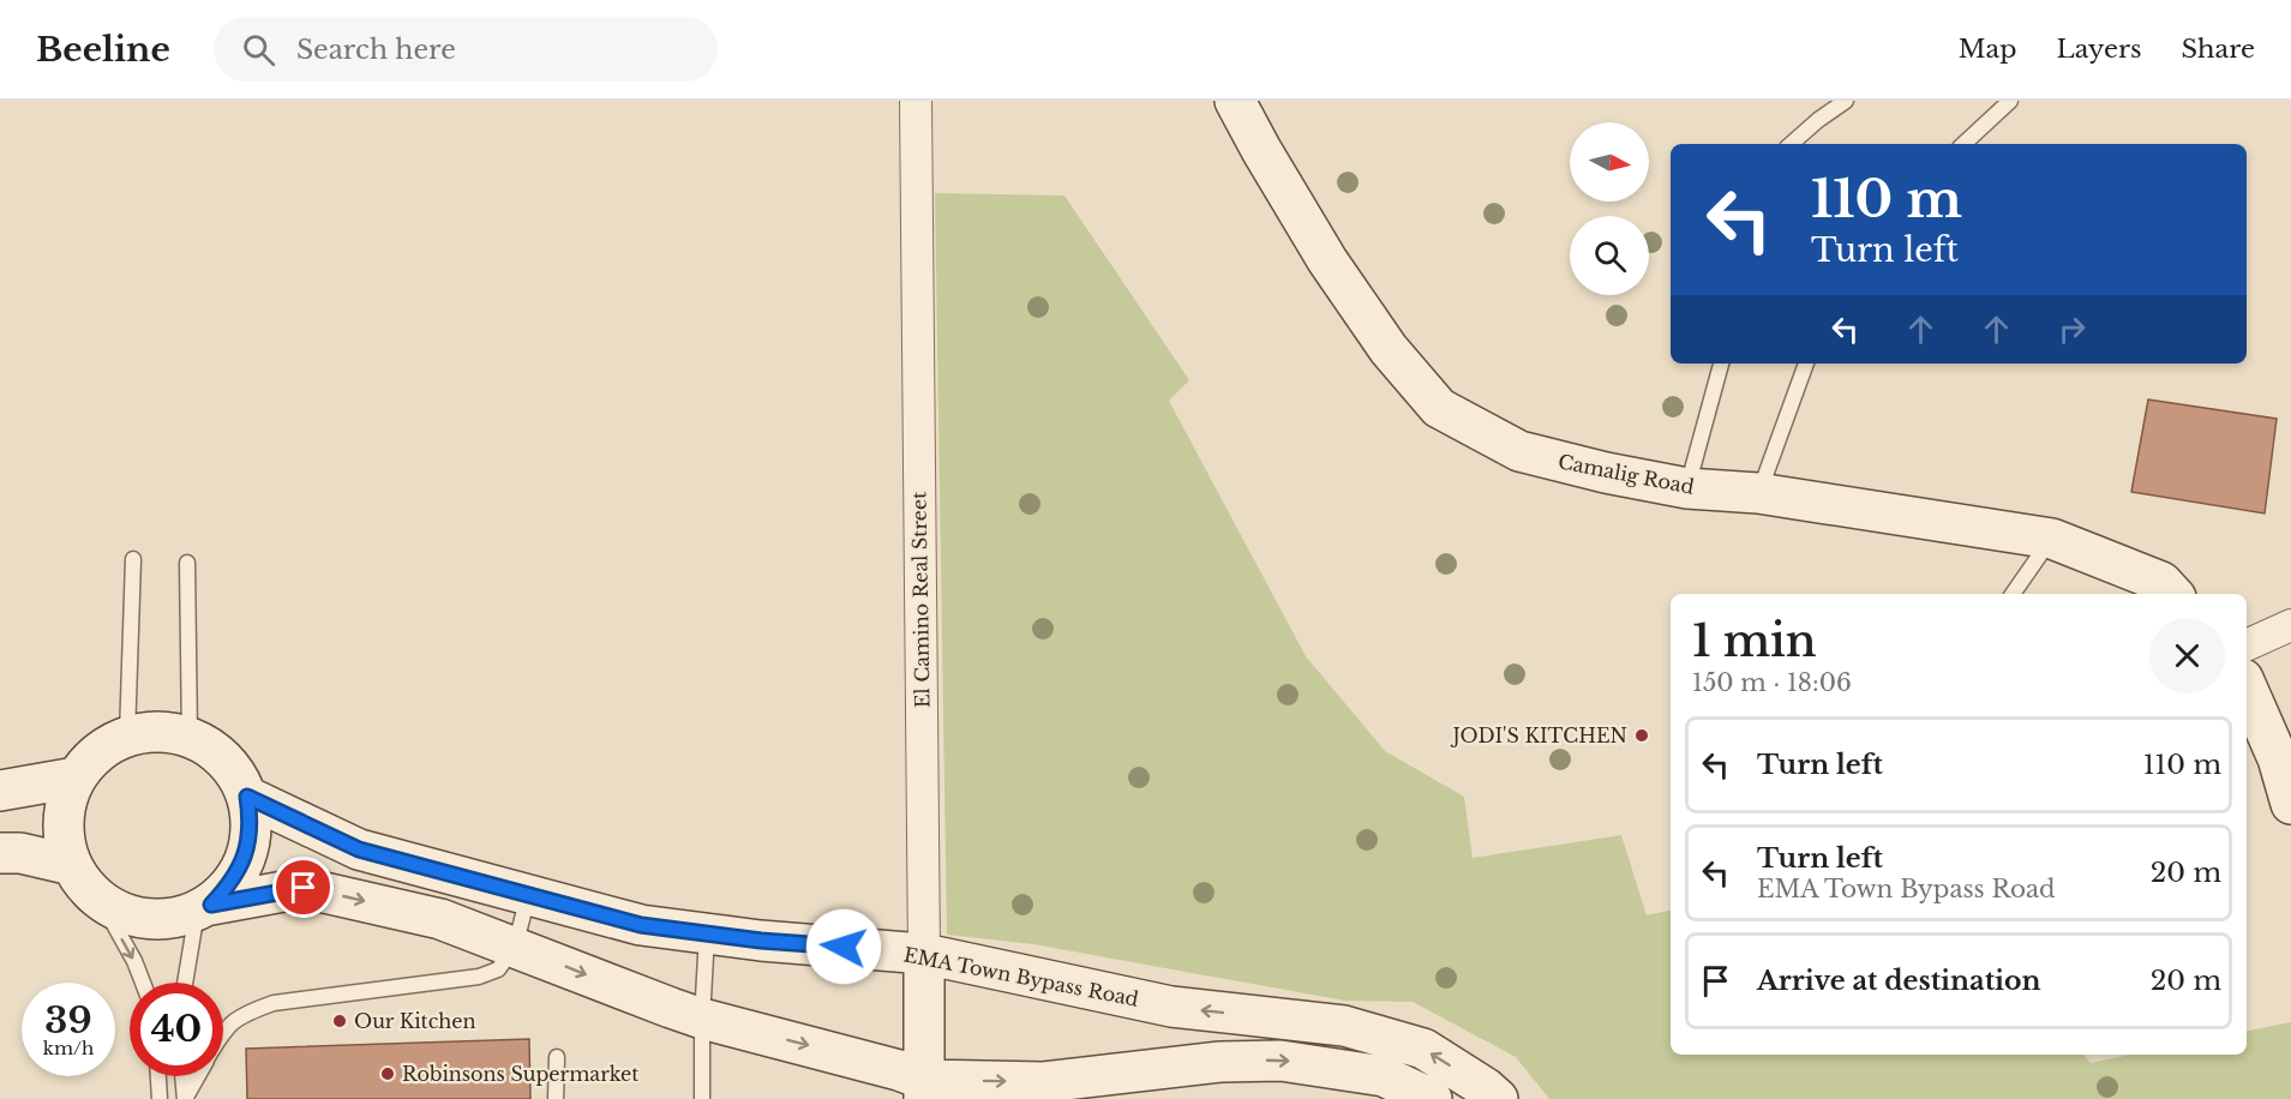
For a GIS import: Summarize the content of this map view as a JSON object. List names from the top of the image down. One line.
{"streets":{"street":["Camalig Road","El Camino Real Street","EMA Town Bypass Road"]},"crossings":[["El Camino Real Street","EMA Town Bypass Road"]],"places":["JODI'S KITCHEN","Our Kitchen","Robinsons Supermarket"],"north":"right","page":{"header":"Beeline","search":"Search here","nav":["Map","Layers","Share"],"turn":["110 m","Turn left"],"heading":["1 min","150 m · 18:06"],"list":[{"name":"Turn left","value":"110 m"},{"name":"Turn left","note":"EMA Town Bypass Road","value":"20 m"},{"name":"Arrive at destination","value":"20 m"}],"speed":"39 km/h","limit":"40"}}
